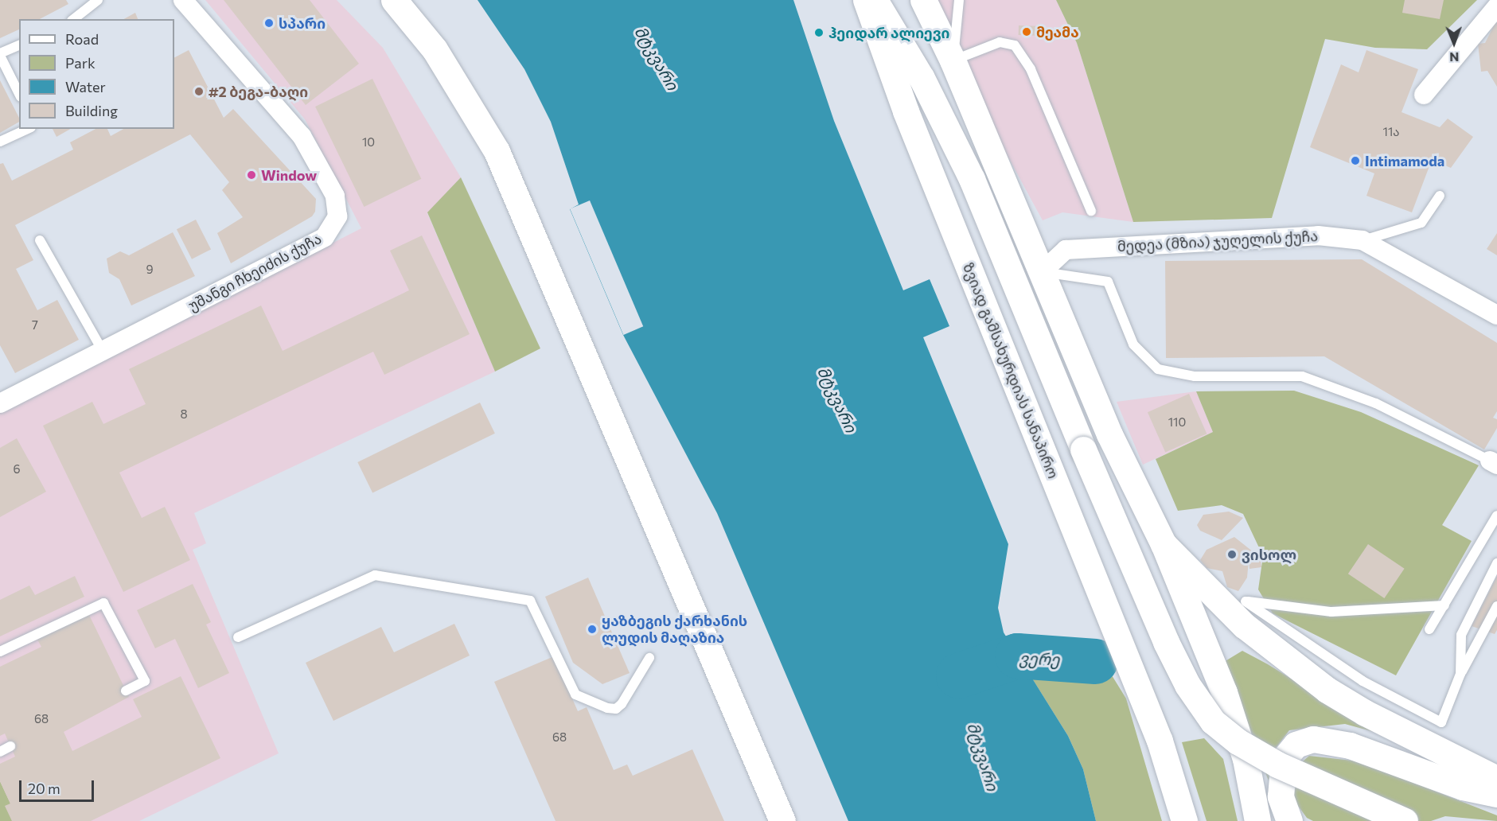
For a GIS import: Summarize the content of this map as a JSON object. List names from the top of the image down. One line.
{"streets":{"main road":["ზვიად გამსახურდიას სანაპირო"],"street":["მედეა (მზია) ჯუღელის ქუჩა","უშანგი ჩხეიძის ქუჩა"]},"water":["მტკვარი","ვერე"],"places":["სპარი","მეამა","ჰეიდარ ალიევი","#2 ბეგა-ბაღი","Intimamoda","Window","ვისოლ","ყაზბეგის ქარხანის ლუდის მაღაზია"],"house_numbers":["11ა","10","9","7","8","110","6","68","68"],"legend":["Road","Park","Water","Building"],"scale_bar":"20 m","north":"bottom"}
